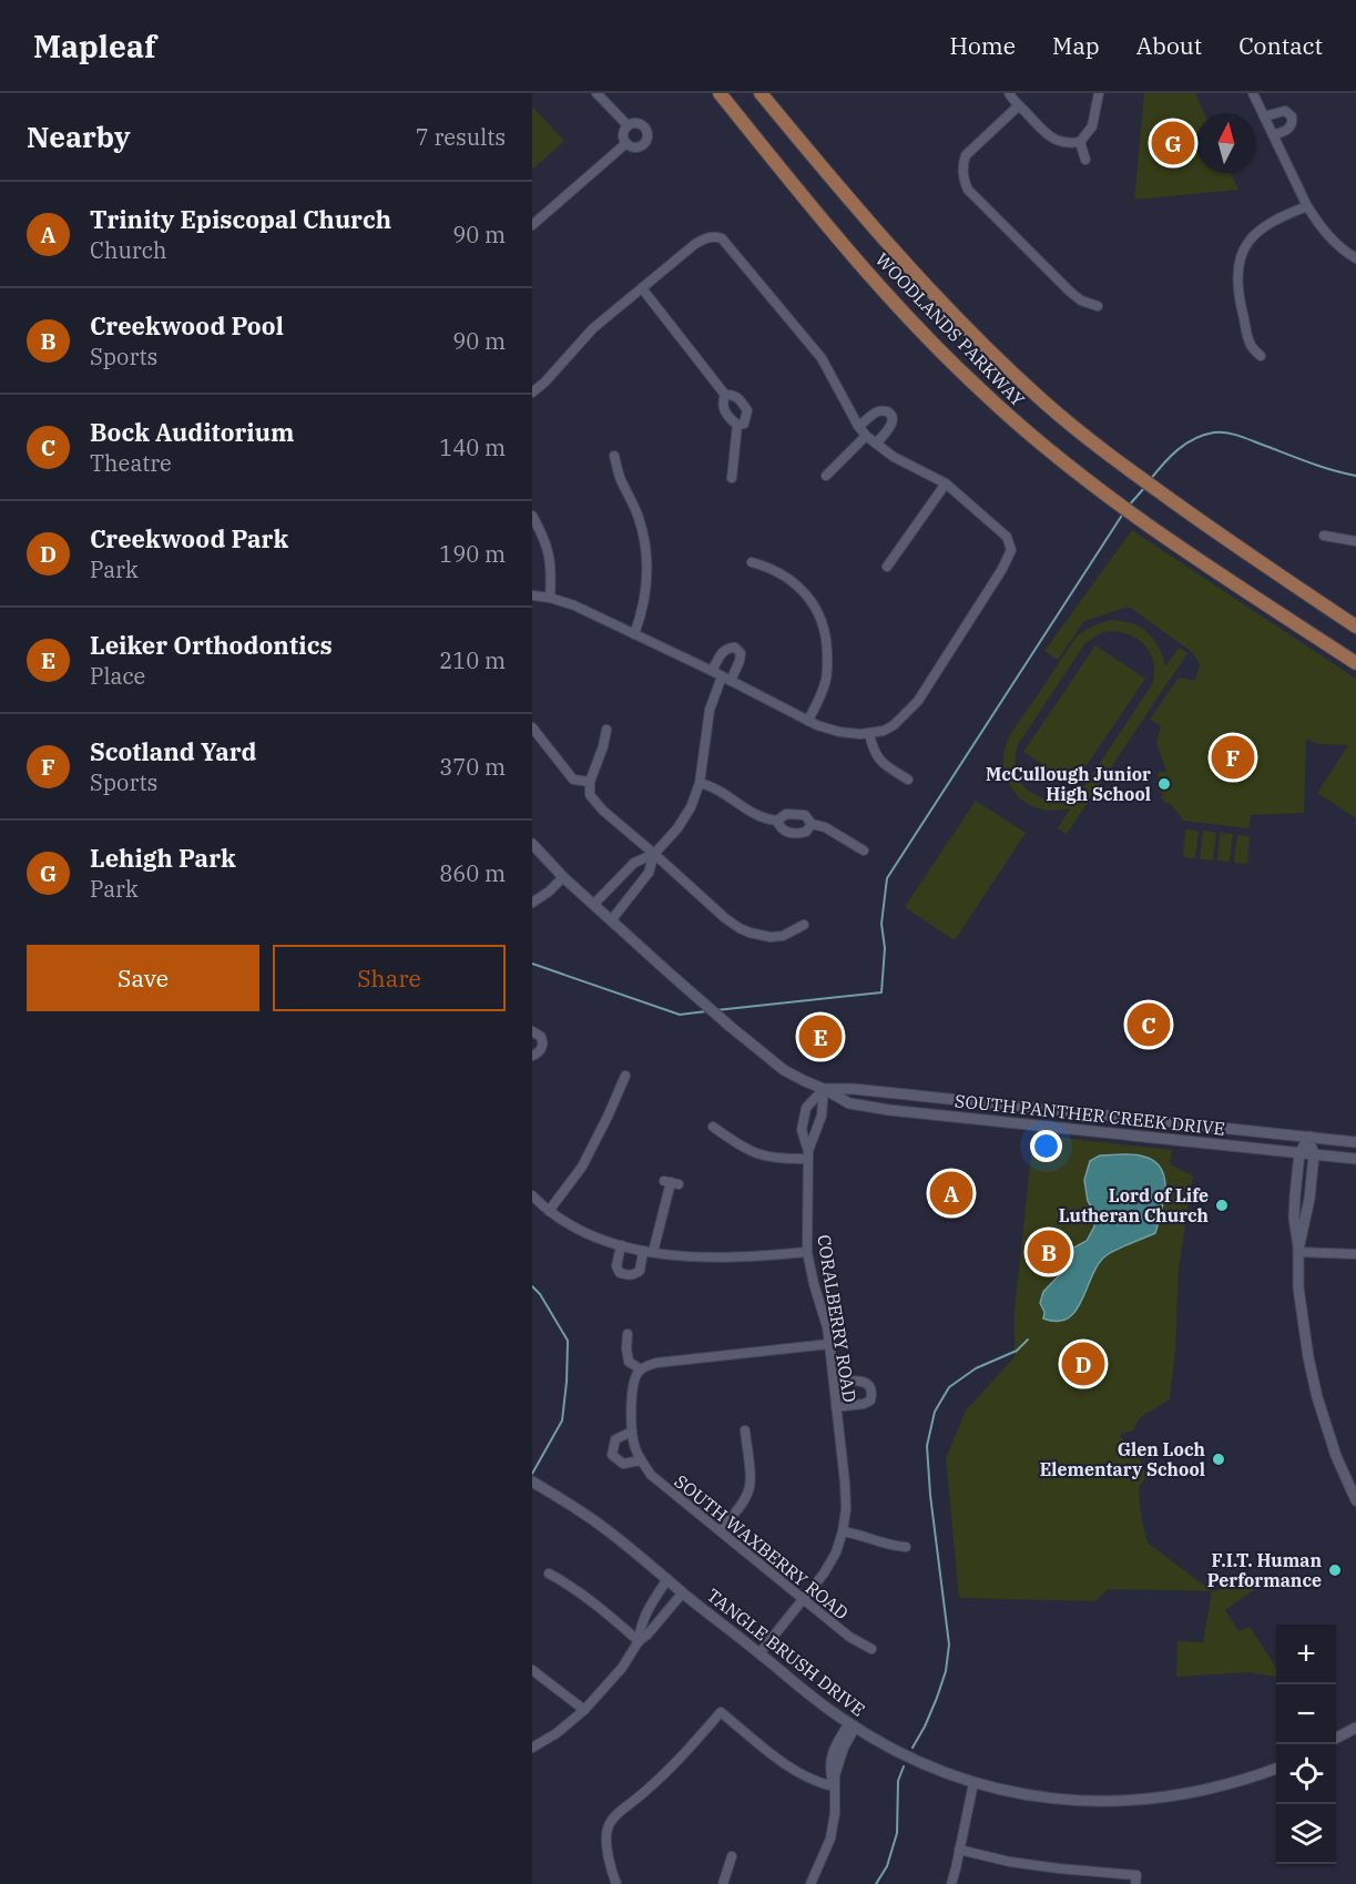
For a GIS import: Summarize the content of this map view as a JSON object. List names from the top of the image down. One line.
{"streets":{"main road":["WOODLANDS PARKWAY"],"street":["SOUTH PANTHER CREEK DRIVE","CORALBERRY ROAD","SOUTH WAXBERRY ROAD","TANGLE BRUSH DRIVE"]},"crossings":[["SOUTH PANTHER CREEK DRIVE","CORALBERRY ROAD"],["CORALBERRY ROAD","SOUTH WAXBERRY ROAD"],["CORALBERRY ROAD","TANGLE BRUSH DRIVE"]],"places":["McCullough Junior High School","Lord of Life Lutheran Church","Glen Loch Elementary School","F.I.T. Human Performance"],"north":"top","page":{"header":"Mapleaf","nav":["Home","Map","About","Contact"],"heading":["Nearby","7 results"],"pins":["G","F","C","E","A","B","D"],"list":[{"mark":"A","name":"Trinity Episcopal Church","note":"Church","value":"90 m"},{"mark":"B","name":"Creekwood Pool","note":"Sports","value":"90 m"},{"mark":"C","name":"Bock Auditorium","note":"Theatre","value":"140 m"},{"mark":"D","name":"Creekwood Park","note":"Park","value":"190 m"},{"mark":"E","name":"Leiker Orthodontics","note":"Place","value":"210 m"},{"mark":"F","name":"Scotland Yard","note":"Sports","value":"370 m"},{"mark":"G","name":"Lehigh Park","note":"Park","value":"860 m"}],"buttons":["Save","Share"],"map_buttons":["+","−"]}}
